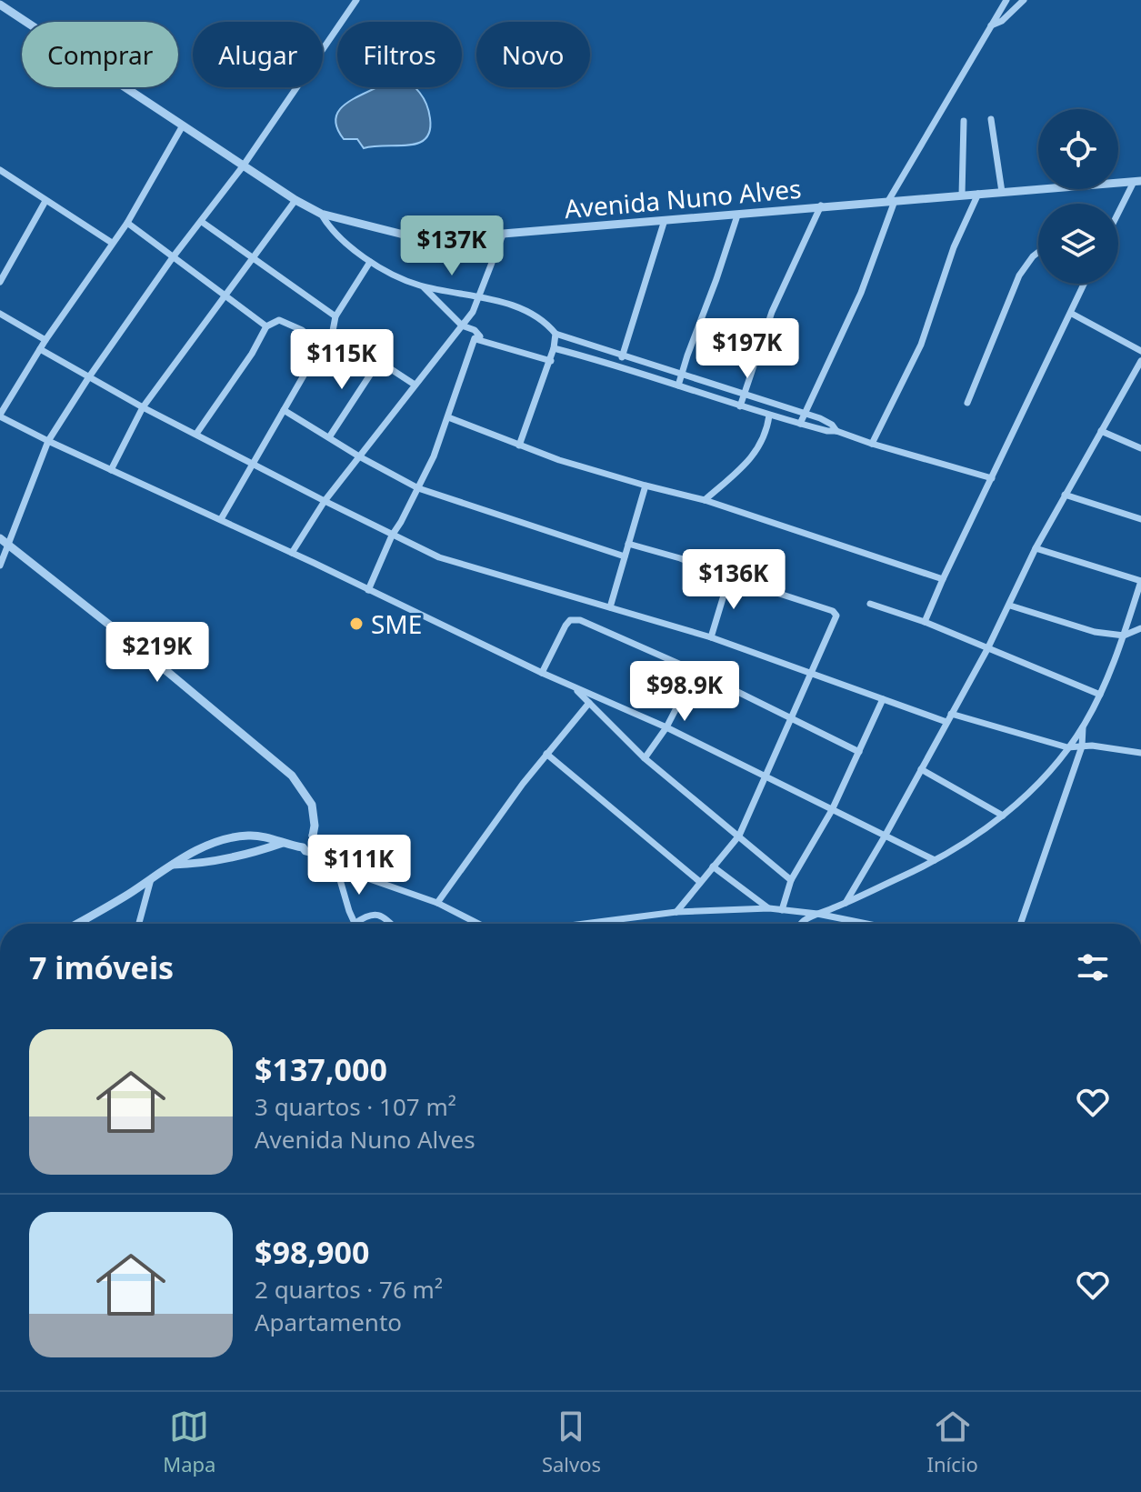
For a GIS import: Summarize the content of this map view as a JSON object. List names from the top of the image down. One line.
{"streets":{"street":["Avenida Nuno Alves"]},"places":["SME"],"page":{"chip":["Comprar","Alugar","Filtros","Novo"],"price":["$137K","$197K","$115K","$136K","$219K","$98.9K","$111K"],"heading":"7 imóveis","list":[{"name":"$137,000","note":"3 quartos · 107 m² · Avenida Nuno Alves"},{"name":"$98,900","note":"2 quartos · 76 m² · Apartamento"}],"tabs":["Mapa","Salvos","Início"]}}
